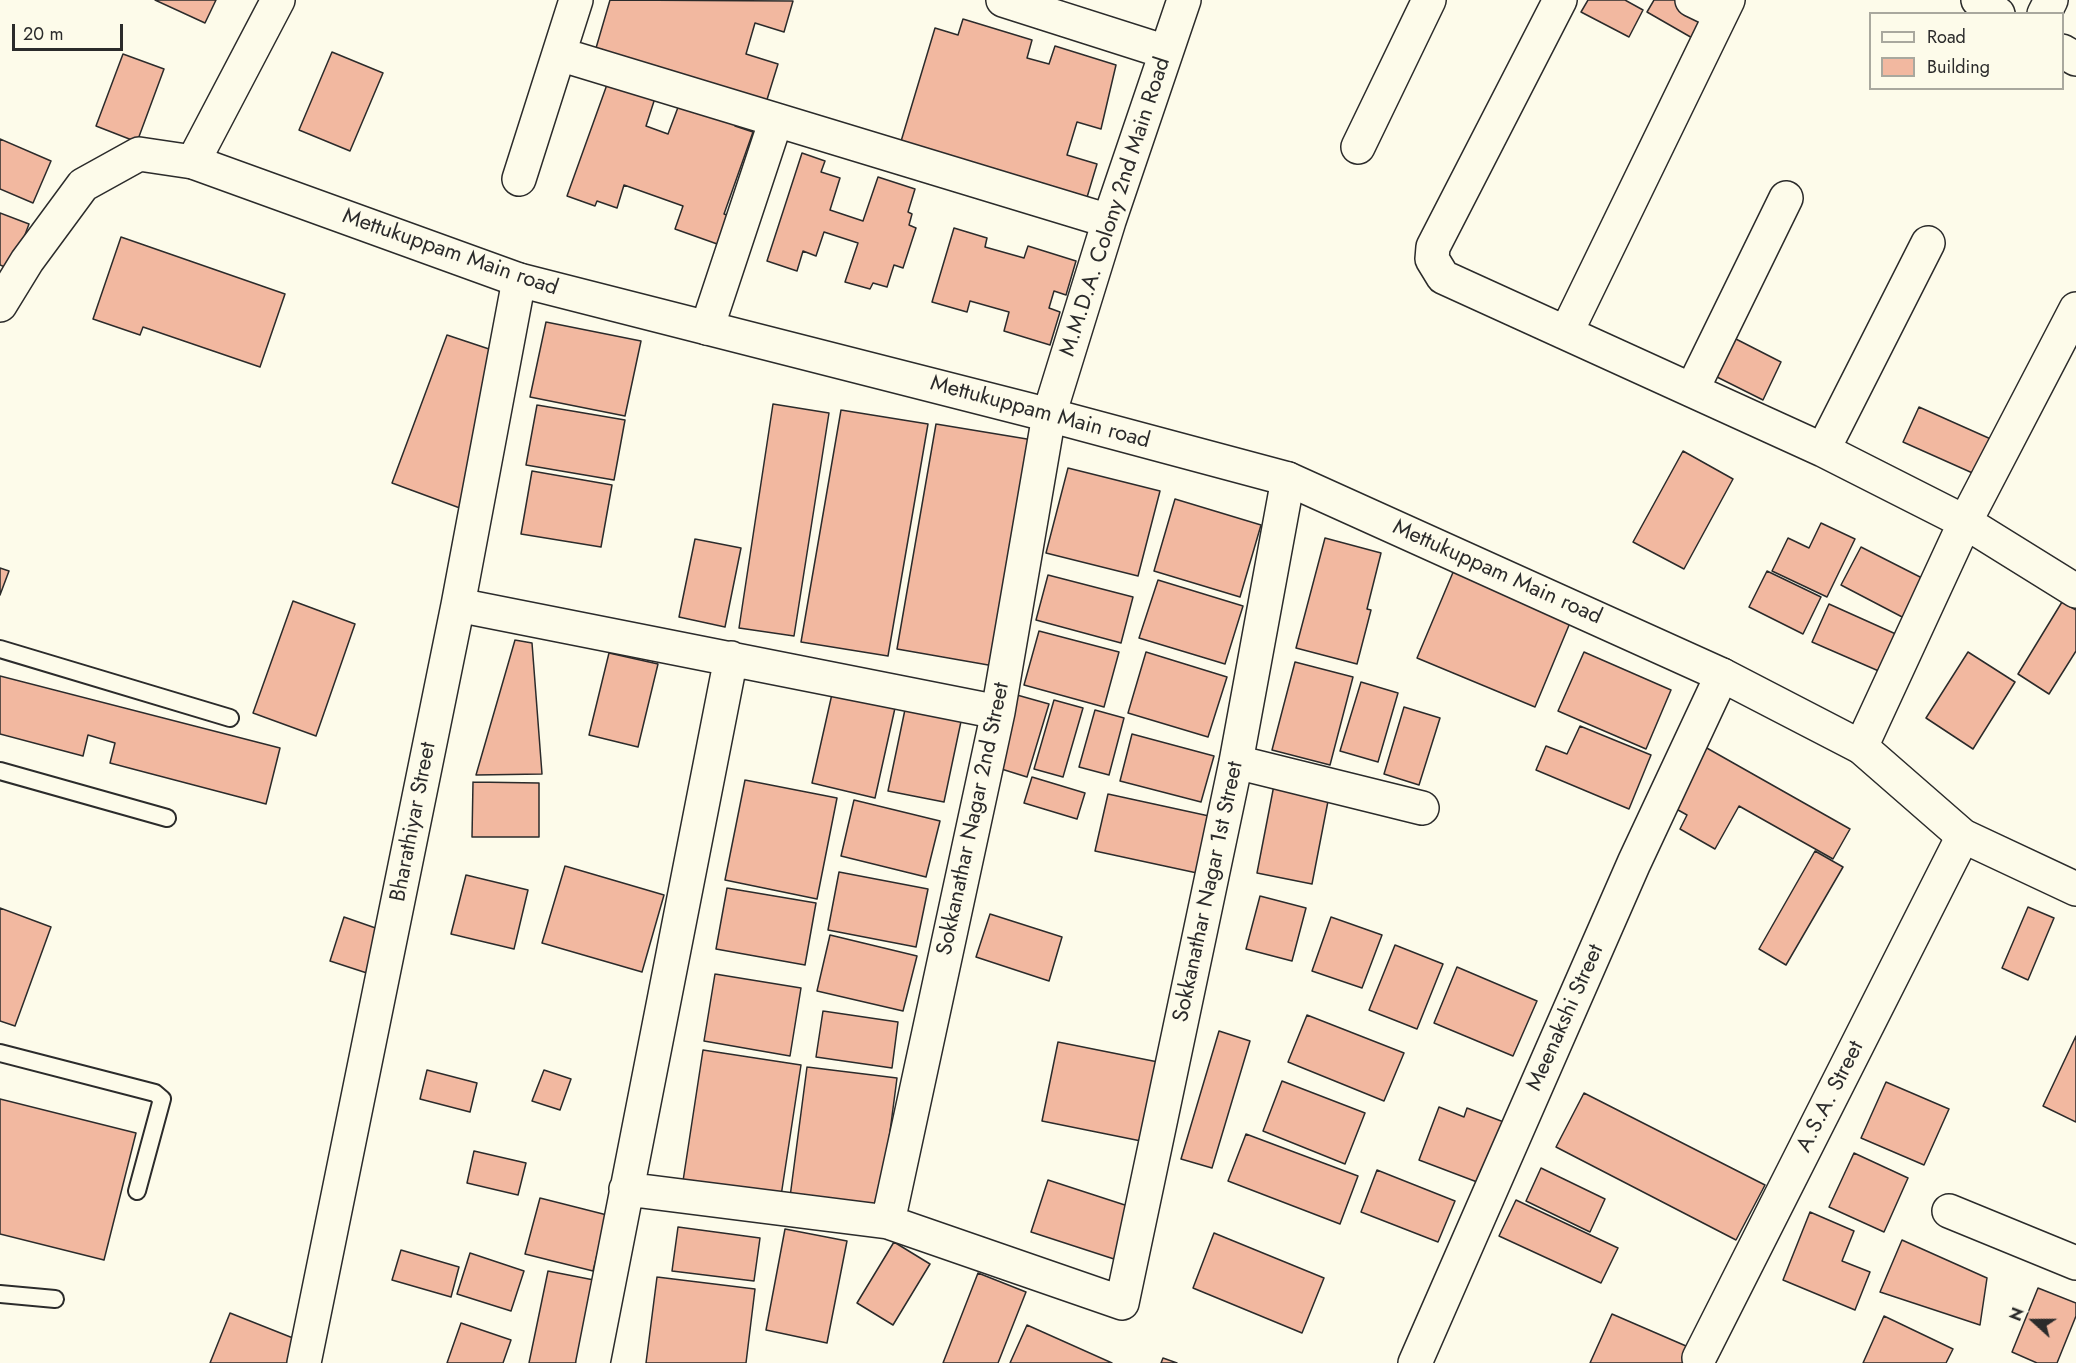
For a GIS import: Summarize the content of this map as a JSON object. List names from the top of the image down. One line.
{"streets":{"street":["M.M.D.A. Colony 2nd Main Road","Mettukuppam Main road","Sokkanathar Nagar 2nd Street","Bharathiyar Street","Sokkanathar Nagar 1st Street","Meenakshi Street","A.S.A. Street"]},"crossings":[["M.M.D.A. Colony 2nd Main Road","Mettukuppam Main road"],["M.M.D.A. Colony 2nd Main Road","Sokkanathar Nagar 2nd Street"],["Mettukuppam Main road","Sokkanathar Nagar 2nd Street"],["Mettukuppam Main road","Bharathiyar Street"],["Mettukuppam Main road","Sokkanathar Nagar 1st Street"],["Mettukuppam Main road","Meenakshi Street"],["Mettukuppam Main road","A.S.A. Street"],["Sokkanathar Nagar 2nd Street","Sokkanathar Nagar 1st Street"]],"legend":["Road","Building"],"scale_bar":"20 m","north":"left"}
